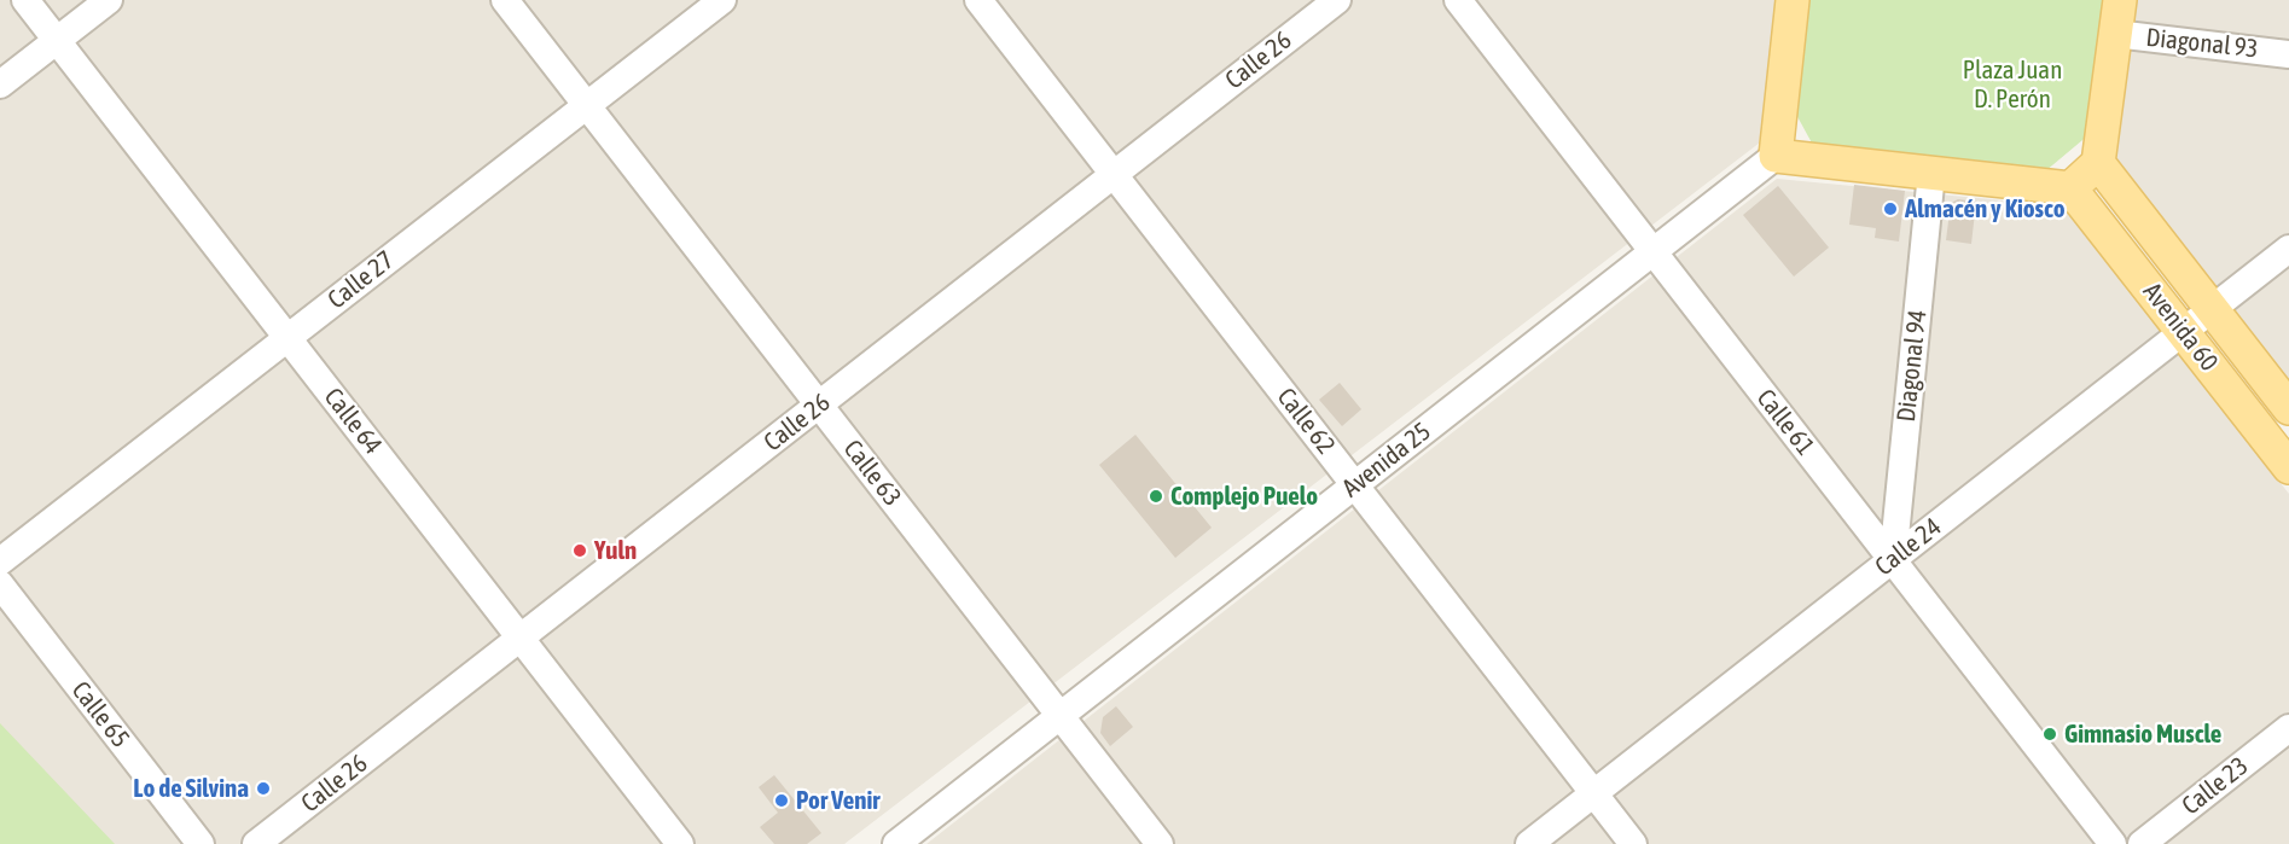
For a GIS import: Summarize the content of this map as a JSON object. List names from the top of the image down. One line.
{"streets":{"main road":["Avenida 60"],"street":["Diagonal 93","Calle 26","Calle 27","Diagonal 94","Calle 64","Calle 62","Calle 61","Avenida 25","Calle 63","Calle 24","Calle 65","Calle 23"]},"crossings":[["Calle 26","Calle 64"],["Calle 26","Calle 62"],["Calle 26","Calle 63"],["Calle 27","Calle 64"],["Calle 27","Calle 63"],["Avenida 60","Calle 24"],["Diagonal 94","Calle 61"],["Diagonal 94","Calle 24"],["Calle 62","Avenida 25"],["Calle 62","Calle 24"],["Calle 61","Avenida 25"],["Calle 61","Calle 24"],["Avenida 25","Calle 63"]],"parks":["Plaza Juan D. Perón"],"places":["Almacén y Kiosco","Complejo Puelo","Yuln","Gimnasio Muscle","Lo de Silvina","Por Venir"]}
